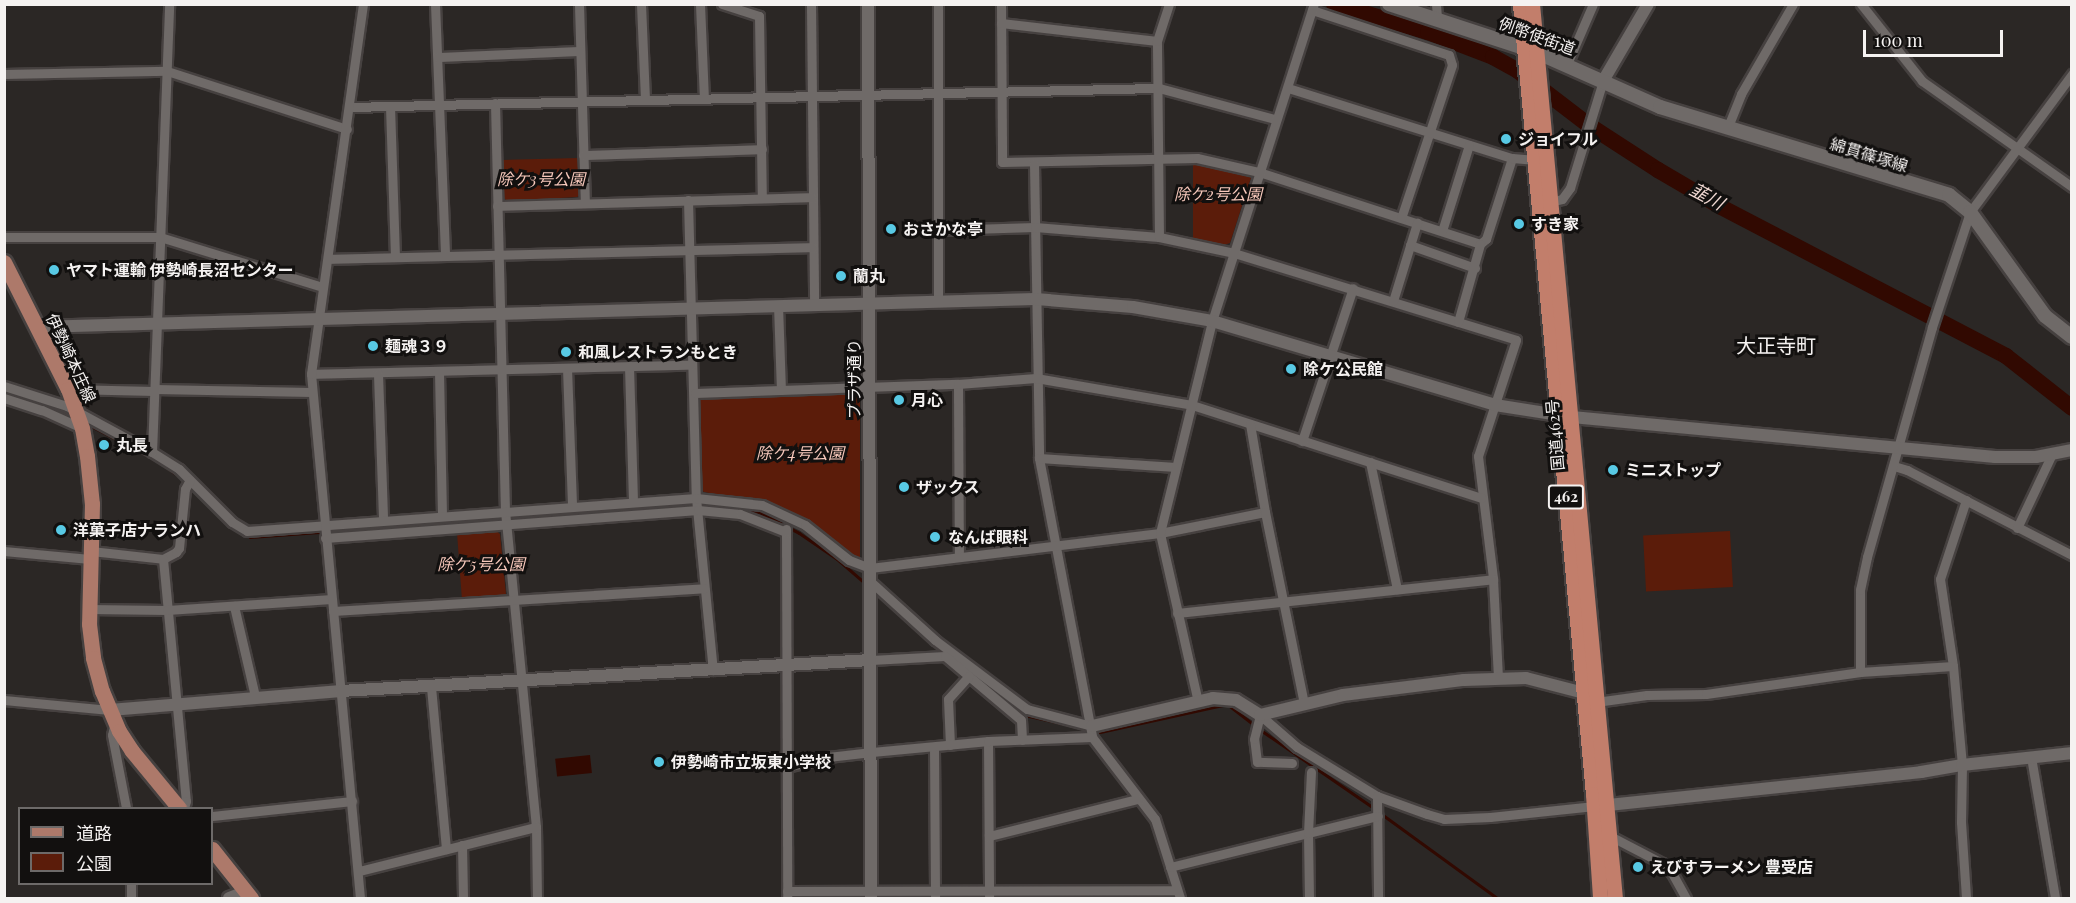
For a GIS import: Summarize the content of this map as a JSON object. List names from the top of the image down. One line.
{"streets":{"highway":["国道462号","462"],"main road":["例幣使街道","綿貫篠塚線","伊勢崎本庄線"],"street":["プラザ通り"]},"crossings":[["例幣使街道","綿貫篠塚線"],["例幣使街道","国道462号"]],"districts":["大正寺町"],"water":["韮川"],"parks":["除ケ3号公園","除ケ2号公園","除ケ4号公園","除ケ5号公園"],"places":["ジョイフル","すき家","おさかな亭","ヤマト運輸 伊勢崎長沼センター","蘭丸","麺魂３９","和風レストランもとき","除ケ公民館","月心","丸長","ミニストップ","ザックス","洋菓子店ナランハ","なんば眼科","伊勢崎市立坂東小学校","えびすラーメン 豊受店"],"legend":["道路","公園"],"scale_bar":"100 m"}
